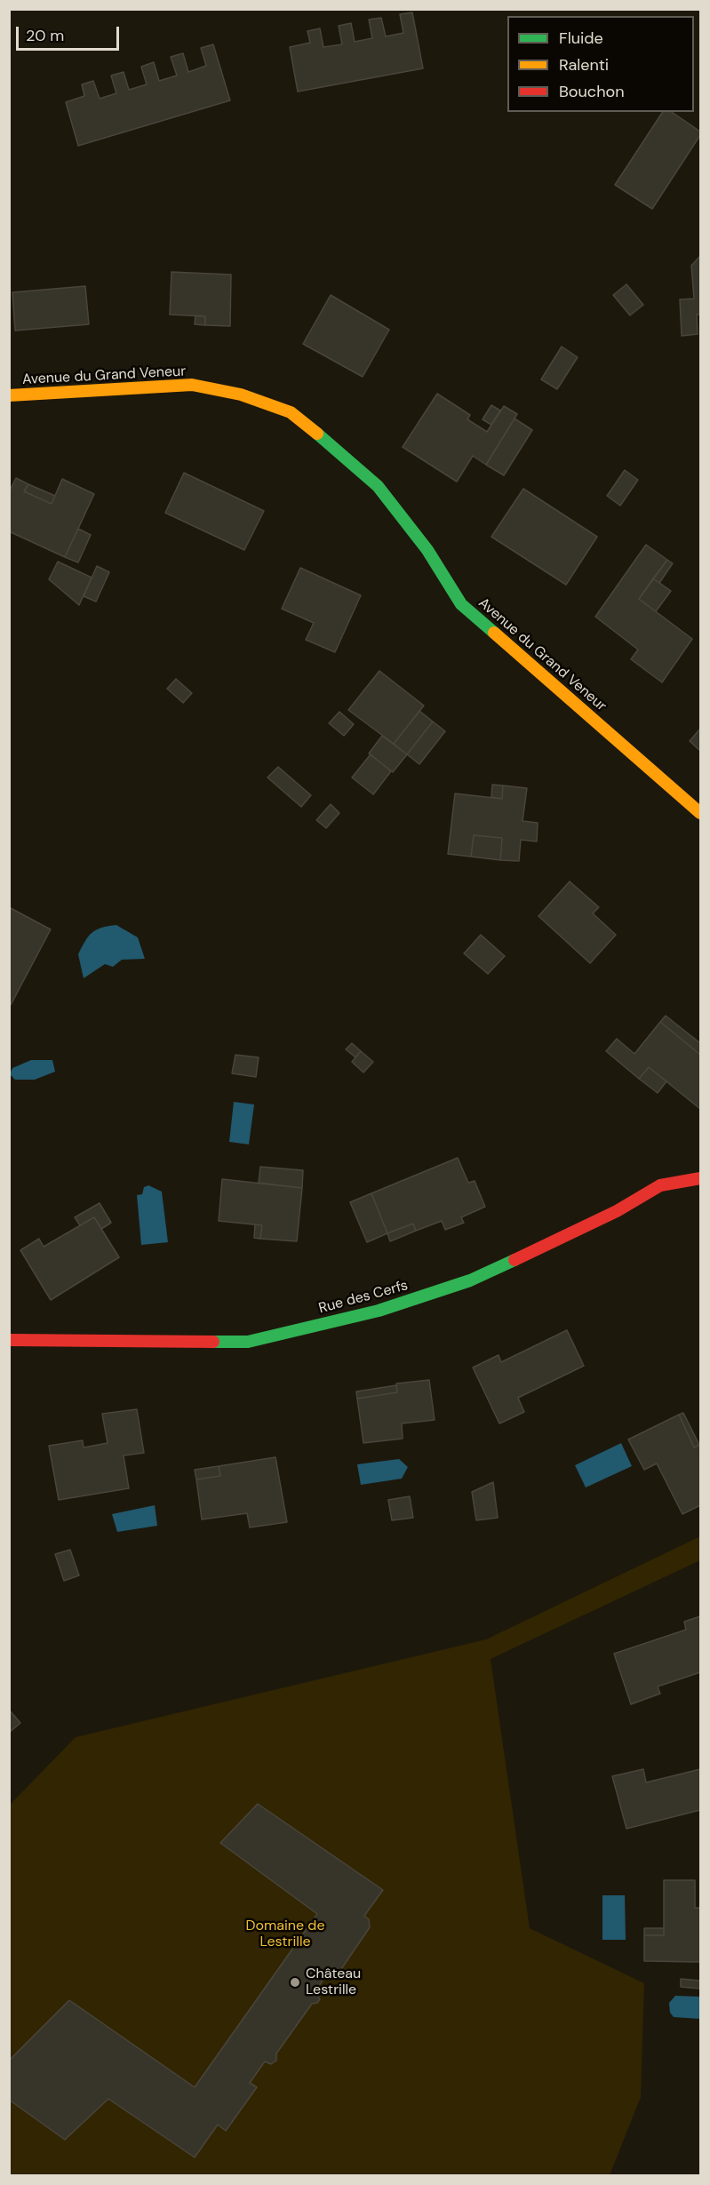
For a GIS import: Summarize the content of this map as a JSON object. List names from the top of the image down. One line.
{"streets":{"street":["Avenue du Grand Veneur","Rue des Cerfs"]},"parks":["Domaine de Lestrille"],"places":["Château Lestrille"],"legend":["Fluide","Ralenti","Bouchon"],"scale_bar":"20 m"}
